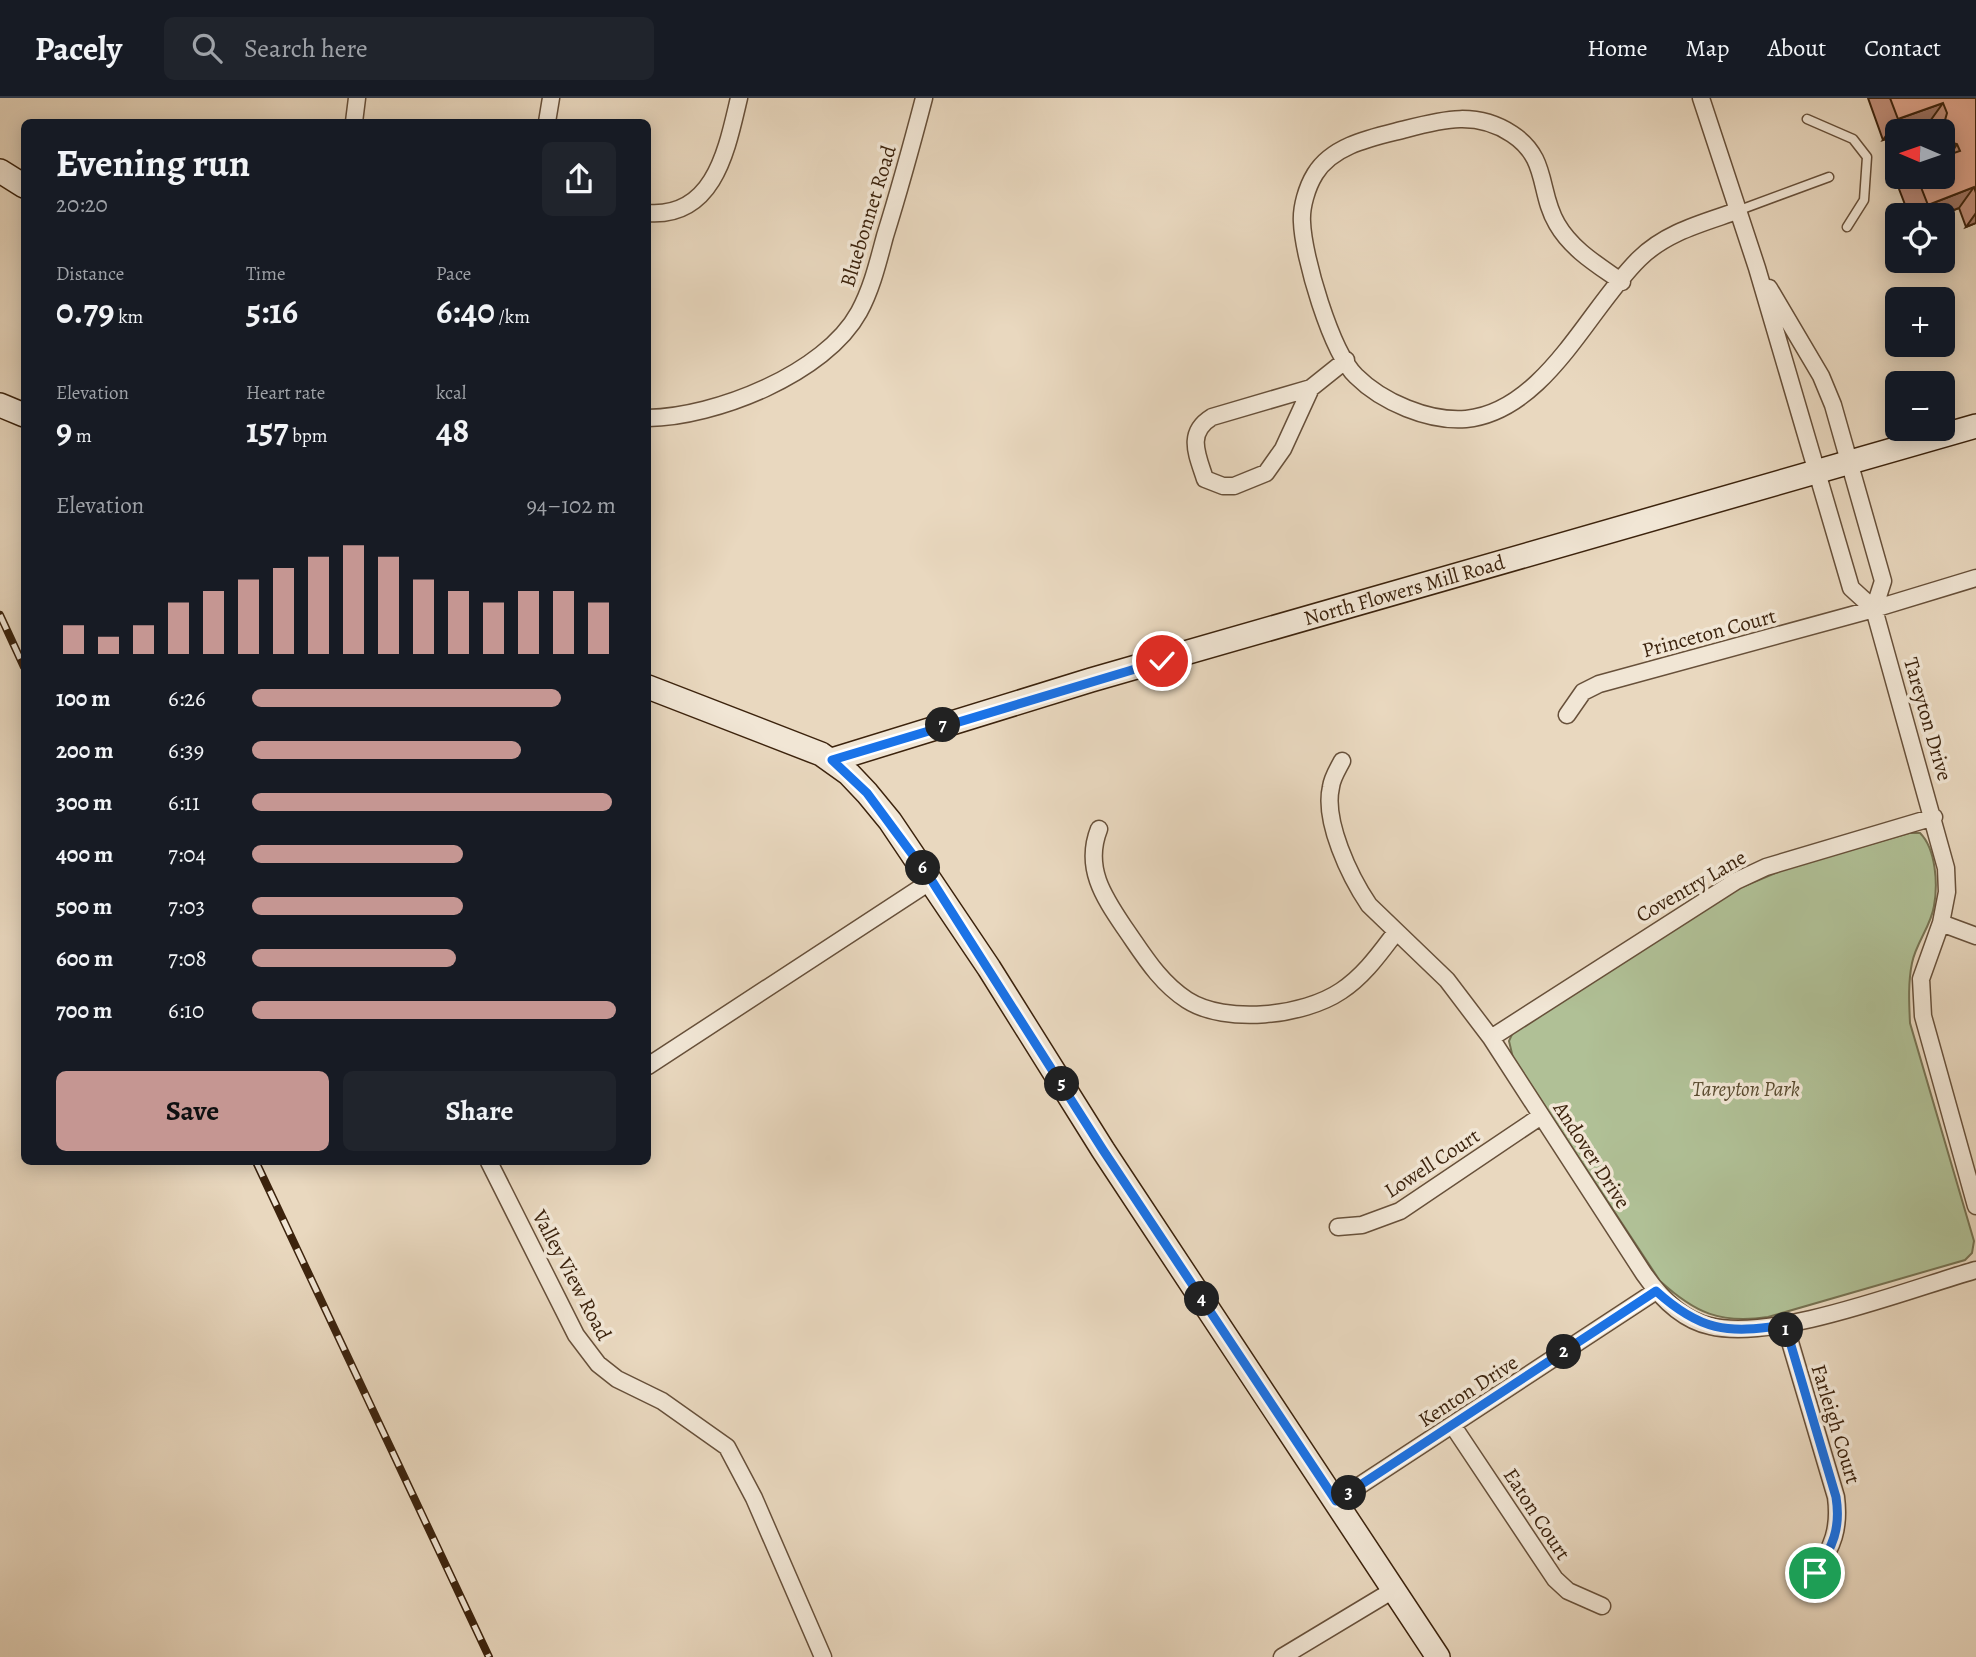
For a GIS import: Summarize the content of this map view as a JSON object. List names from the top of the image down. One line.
{"streets":{"main road":["North Flowers Mill Road"],"street":["Bluebonnet Road","Princeton Court","Tareyton Drive","Coventry Lane","Andover Drive","Lowell Court","Valley View Road","Kenton Drive","Farleigh Court","Eaton Court"]},"crossings":[["North Flowers Mill Road","Tareyton Drive"],["Princeton Court","Tareyton Drive"],["Tareyton Drive","Coventry Lane"],["Coventry Lane","Andover Drive"],["Andover Drive","Lowell Court"],["Andover Drive","Kenton Drive"],["Andover Drive","Farleigh Court"],["Kenton Drive","Eaton Court"]],"parks":["Tareyton Park"],"north":"left","page":{"header":"Pacely","search":"Search here","nav":["Home","Map","About","Contact"],"map_buttons":["+","−"],"heading":["Evening run","20:20"],"stats":[["Distance","0.79 km"],["Time","5:16"],["Pace","6:40 /km"],["Elevation","9 m"],["Heart rate","157 bpm"],["kcal","48"]],"chart":["Elevation","94–102 m"],"list":[{"name":"100 m","note":"6:26"},{"name":"200 m","note":"6:39"},{"name":"300 m","note":"6:11"},{"name":"400 m","note":"7:04"},{"name":"500 m","note":"7:03"},{"name":"600 m","note":"7:08"},{"name":"700 m","note":"6:10"}],"pins":["7","6","5","4","1","2","3"],"buttons":["Save","Share"]}}
